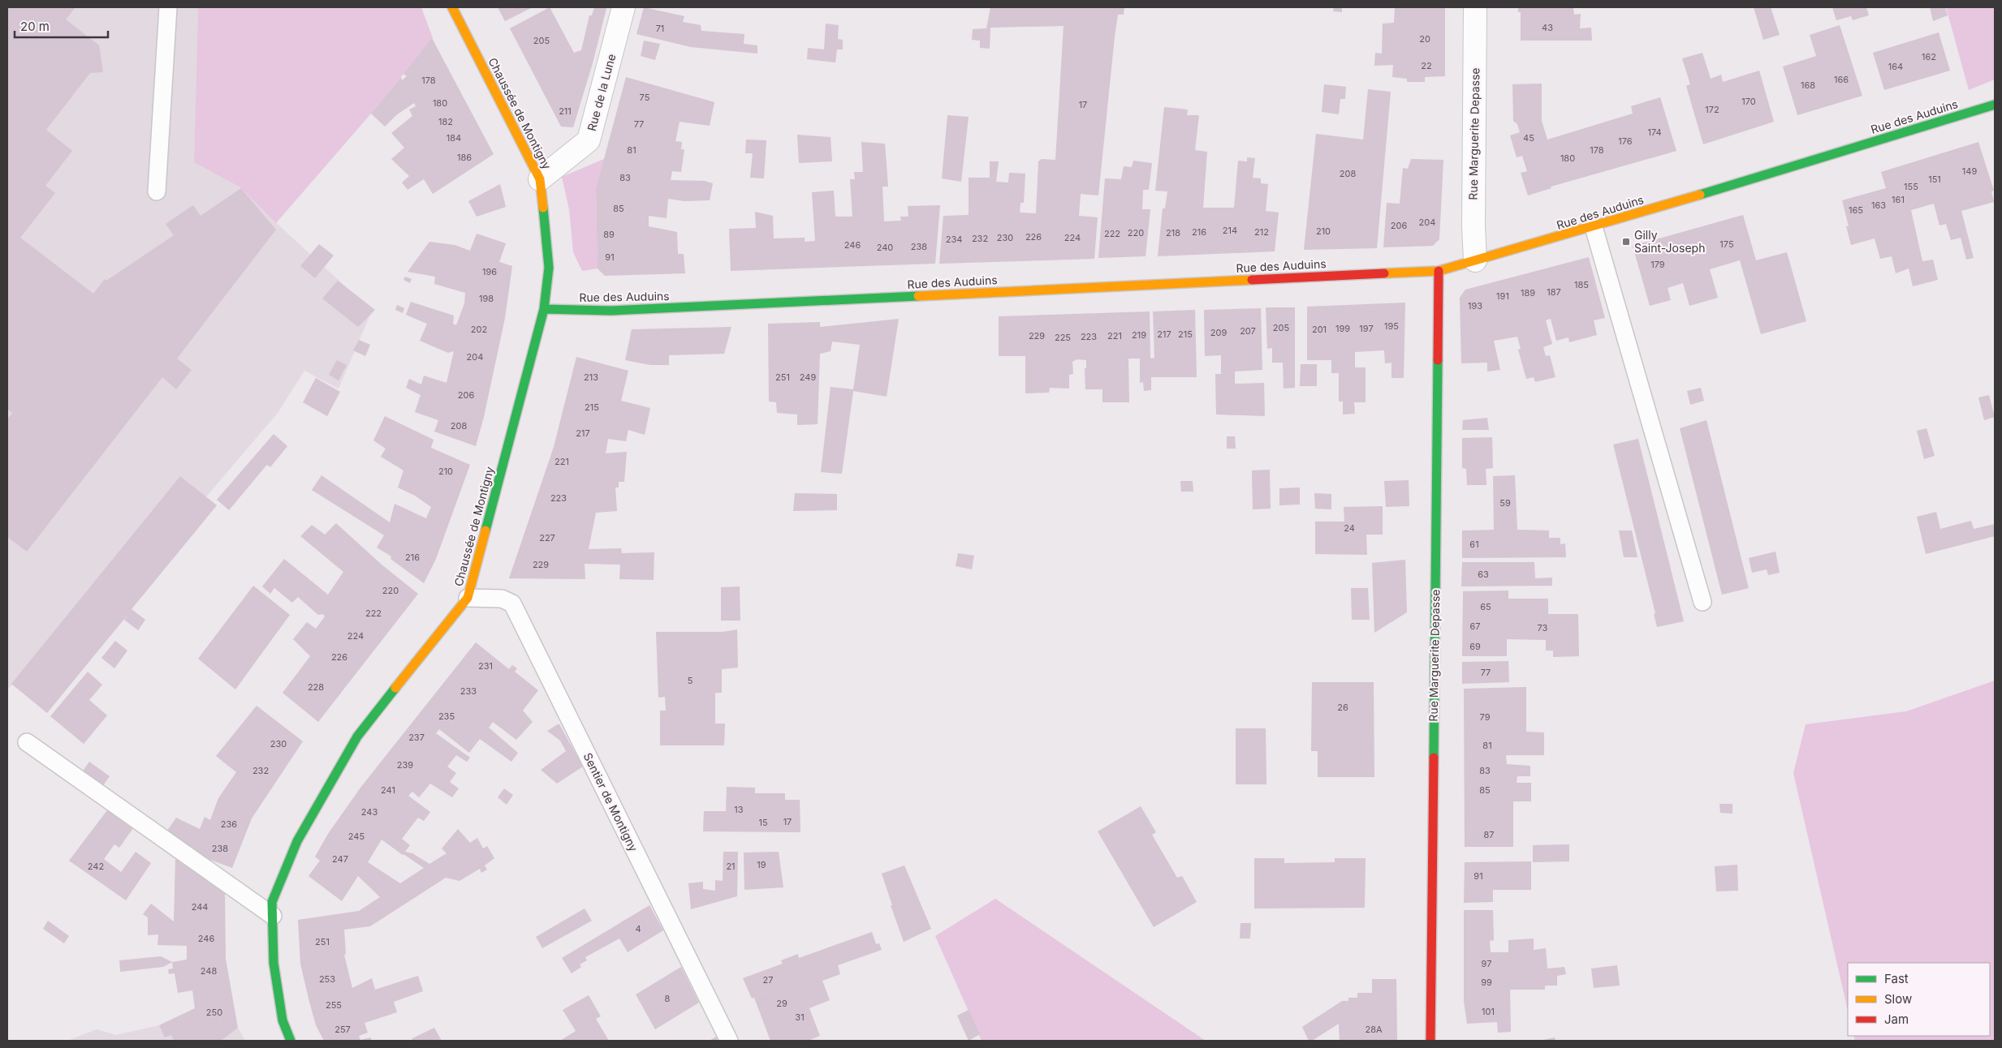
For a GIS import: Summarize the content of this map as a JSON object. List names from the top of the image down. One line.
{"streets":{"street":["Rue de la Lune","Chaussée de Montigny","Rue des Auduins","Rue Marguerite Depasse"],"lane":["Sentier de Montigny"]},"crossings":[["Rue de la Lune","Chaussée de Montigny"],["Chaussée de Montigny","Rue des Auduins"],["Chaussée de Montigny","Sentier de Montigny"],["Rue des Auduins","Rue Marguerite Depasse"]],"places":{"transit":["Gilly Saint-Joseph"]},"house_numbers":["43","71","20","205","162","22","164","166","178","168","75","170","180","17","172","211","182","77","174","184","45","176","81","178","186","180","149","208","83","151","155","161","163","85","165","204","206","214","210","216","212","220","218","222","89","226","230","224","232","234","175","246","238","240","91","179","196","185","187","189","191","198","193","195","205","199","197","202","201","207","209","217","215","219","229","221","223","225","204","213","251","249","206","215","208","217","221","210","223","59","24","227","61","216","229","63","220","65","222","67","73","224","69","226","231","77","5","228","233","26","235","79","237","230","81","239","232","83","241","85","13","243","17","15","236","87","245","238","247","19","242","21","91","244","4","246","251","97","248","253","27","99","8","29","255","101","250","31","257","28A"],"legend":["Fast","Slow","Jam"],"scale_bar":"20 m"}
